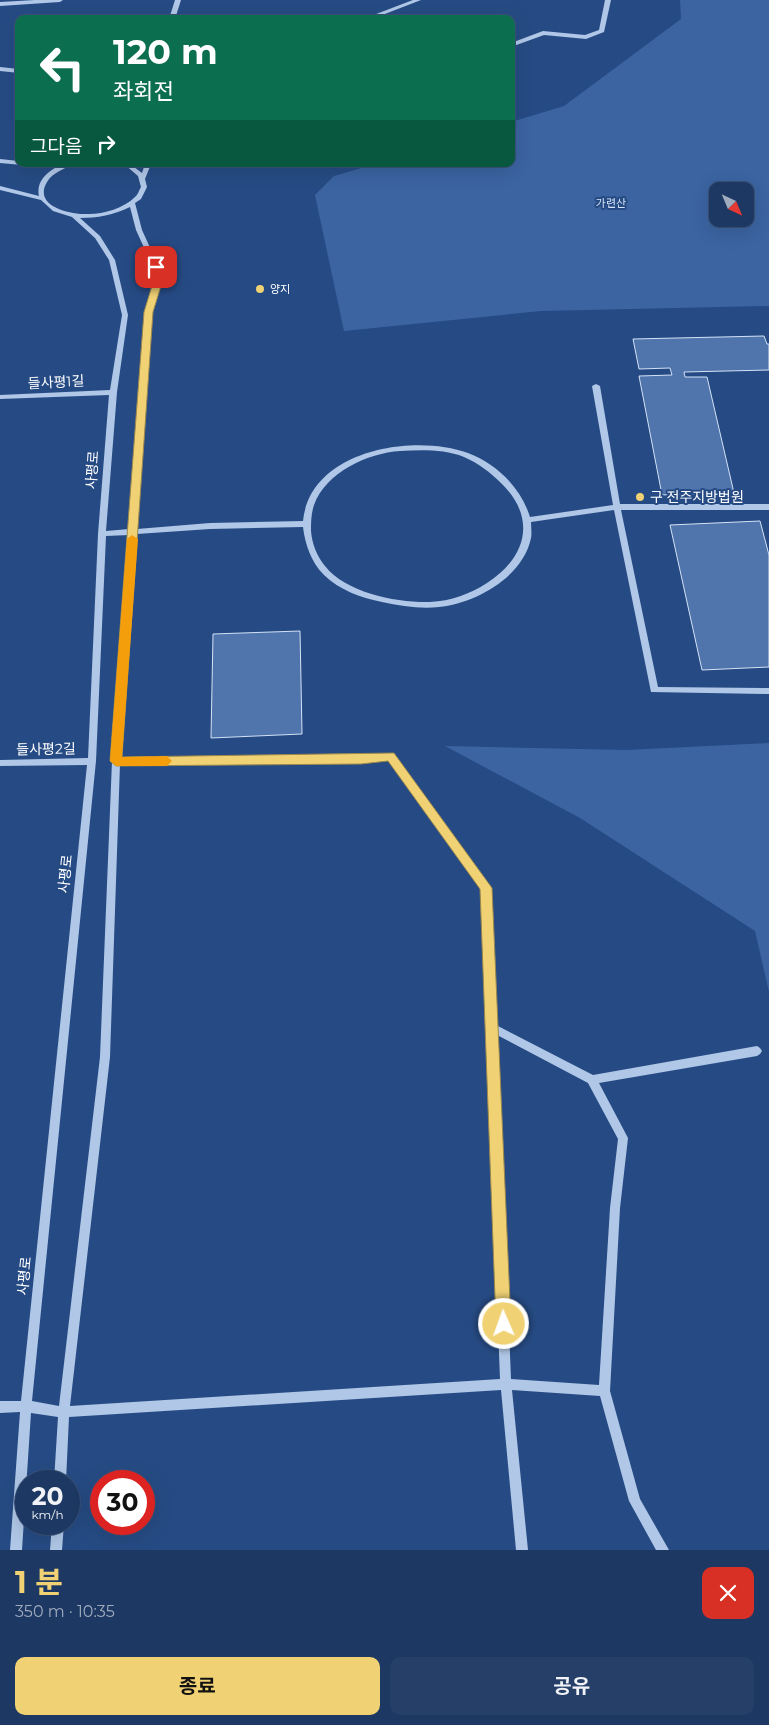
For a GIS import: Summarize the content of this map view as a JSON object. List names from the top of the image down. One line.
{"streets":{"street":["들사평1길","사평로","들사평2길"]},"crossings":[["들사평1길","사평로"],["사평로","들사평2길"]],"parks":["가련산"],"places":["양지","구 전주지방법원"],"north":"bottom right","page":{"turn":["120 m","좌회전"],"then":"그다음","speed":"20 km/h","limit":"30","heading":["1 분","350 m · 10:35"],"buttons":["종료","공유"]}}
